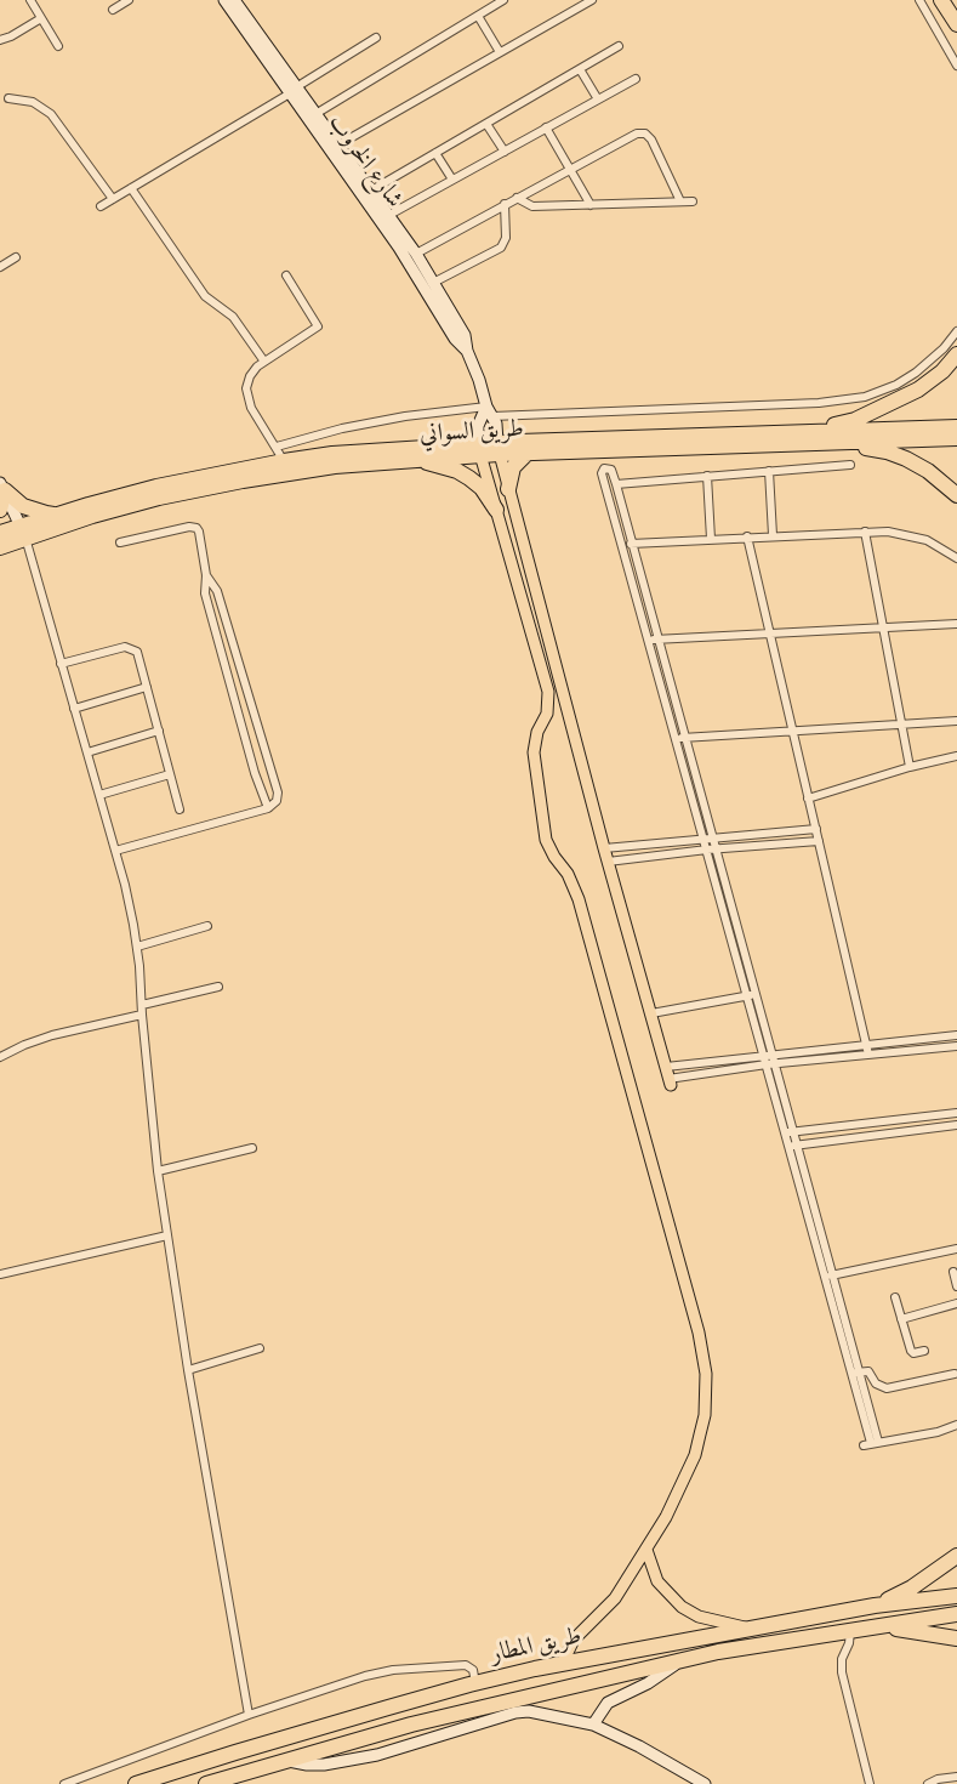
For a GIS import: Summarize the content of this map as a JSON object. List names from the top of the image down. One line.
{"streets":{"highway":["طريق السواني","طريق المطار"],"main road":["شارع الخروب"]},"crossings":[["شارع الخروب","طريق السواني"]]}
